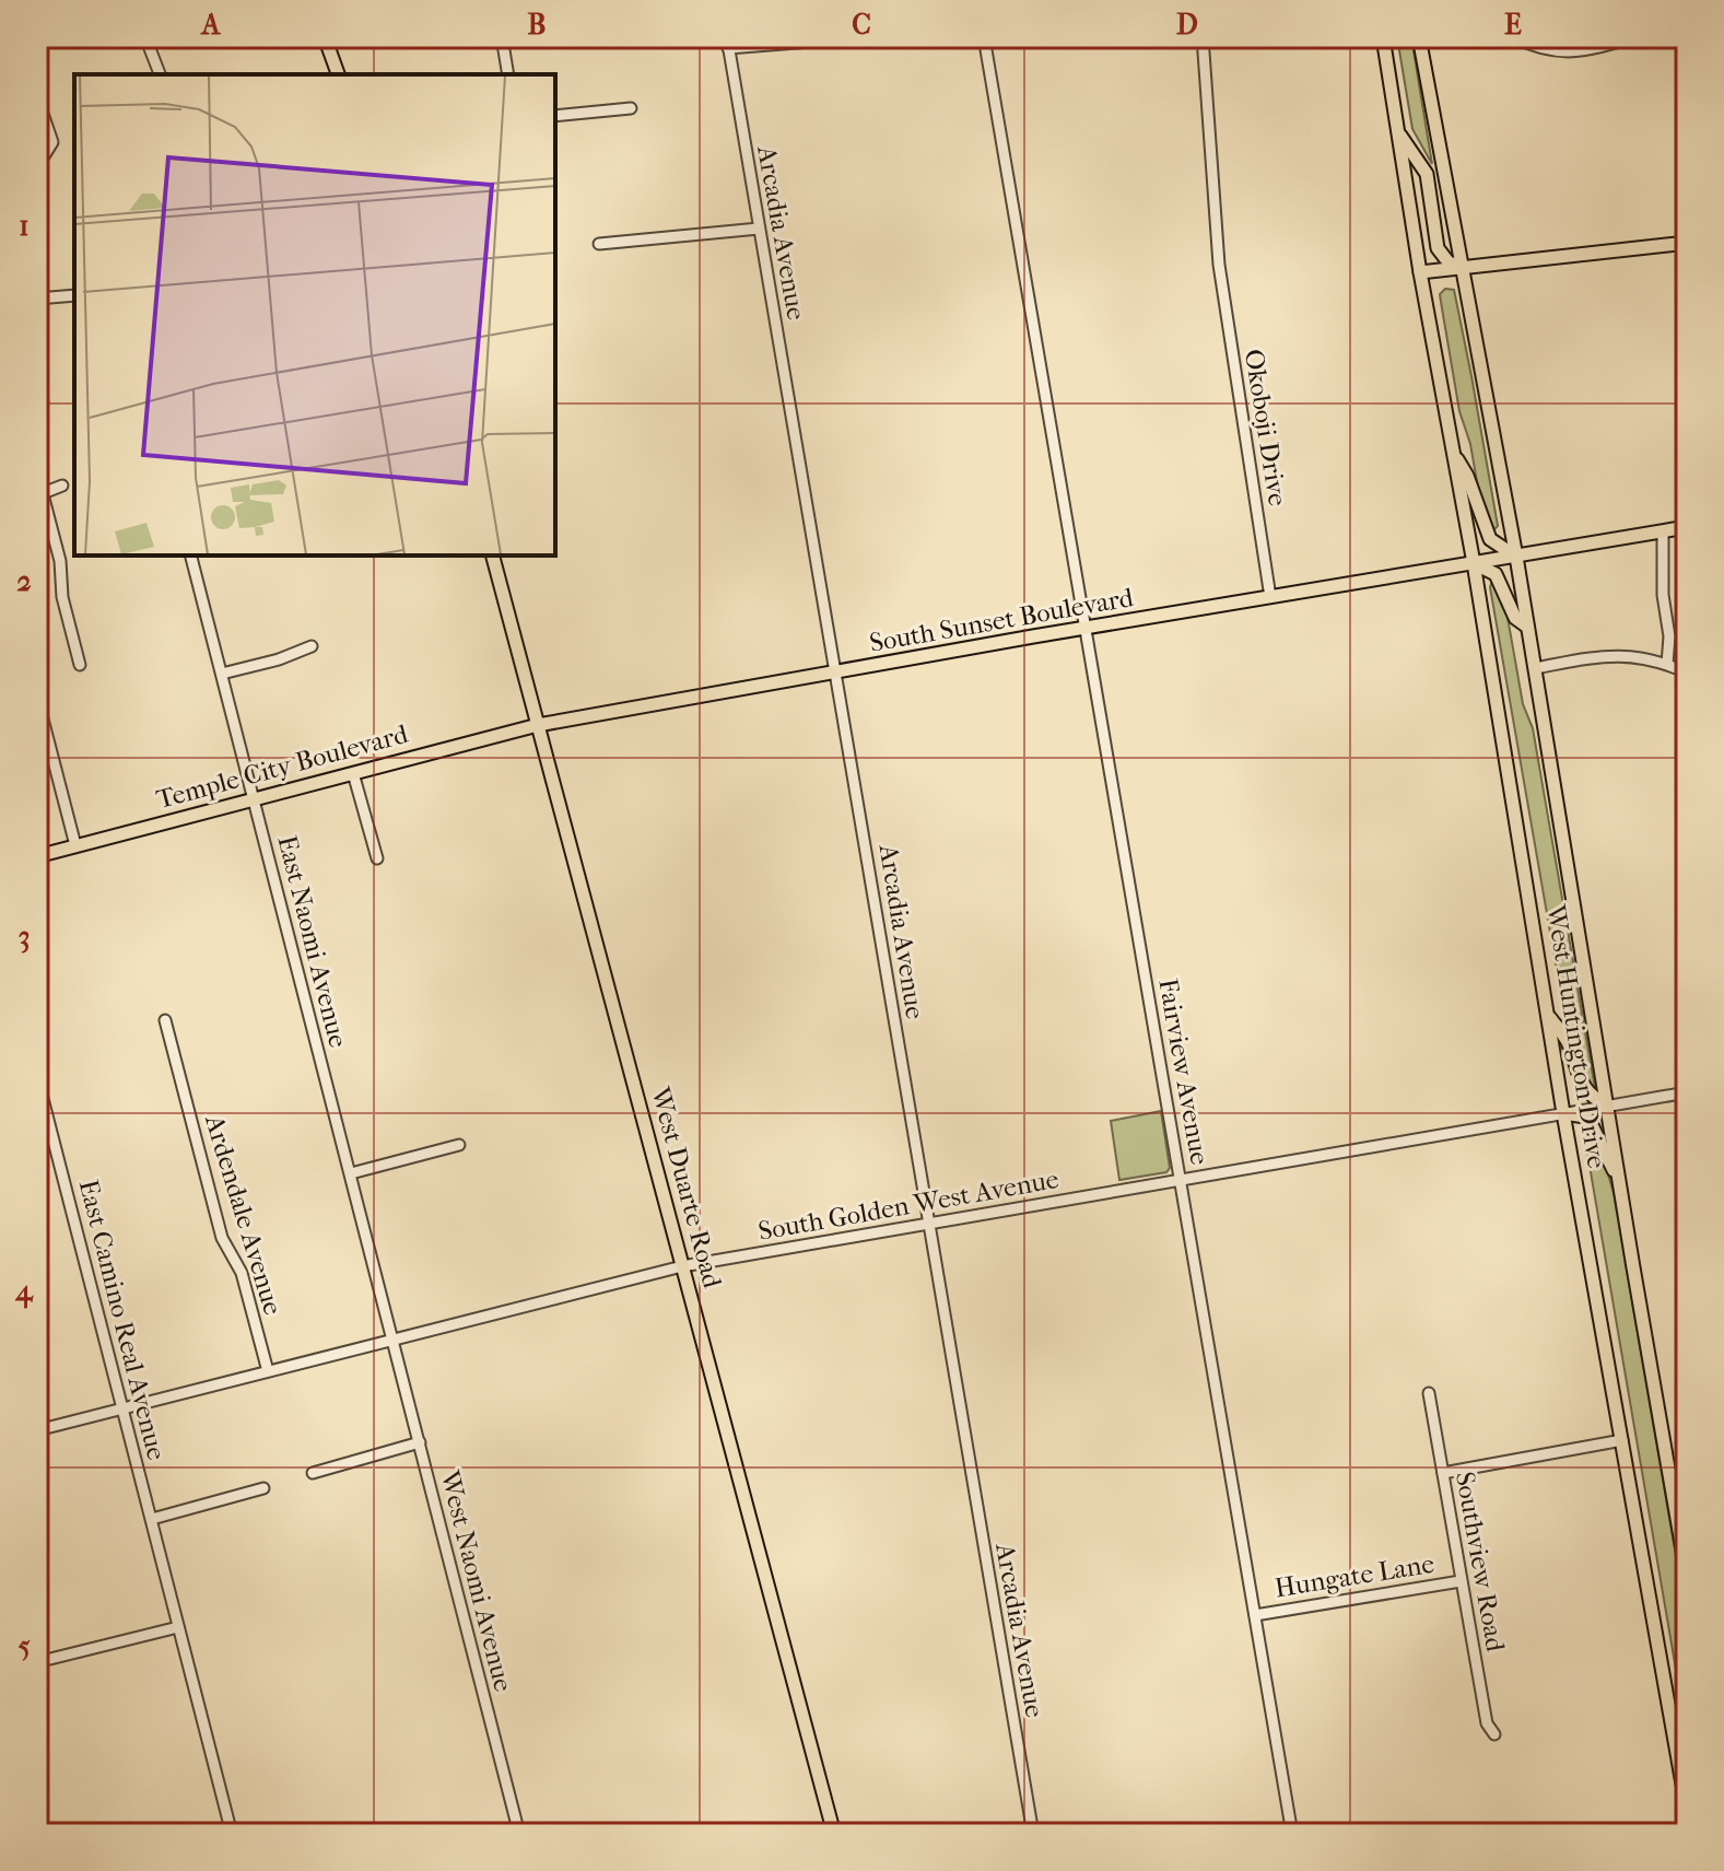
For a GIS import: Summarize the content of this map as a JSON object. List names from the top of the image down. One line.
{"streets":{"main road":["South Sunset Boulevard","Temple City Boulevard","West Huntington Drive","West Duarte Road"],"street":["Arcadia Avenue","Okoboji Drive","East Naomi Avenue","Fairview Avenue","South Golden West Avenue","Ardendale Avenue","East Camino Real Avenue","Southview Road","Hungate Lane","West Naomi Avenue"]},"crossings":[["Arcadia Avenue","South Sunset Boulevard"],["Arcadia Avenue","South Golden West Avenue"],["Okoboji Drive","South Sunset Boulevard"],["South Sunset Boulevard","Temple City Boulevard"],["South Sunset Boulevard","West Huntington Drive"],["South Sunset Boulevard","Fairview Avenue"],["South Sunset Boulevard","West Duarte Road"],["Temple City Boulevard","East Naomi Avenue"],["Temple City Boulevard","West Duarte Road"],["East Naomi Avenue","South Golden West Avenue"],["East Naomi Avenue","West Naomi Avenue"],["West Huntington Drive","South Golden West Avenue"],["Fairview Avenue","South Golden West Avenue"],["Fairview Avenue","Hungate Lane"],["West Duarte Road","South Golden West Avenue"],["South Golden West Avenue","Ardendale Avenue"],["South Golden West Avenue","East Camino Real Avenue"],["South Golden West Avenue","West Naomi Avenue"],["Southview Road","Hungate Lane"]],"grid":{"columns":["A","B","C","D","E"],"rows":["1","2","3","4","5"]}}
